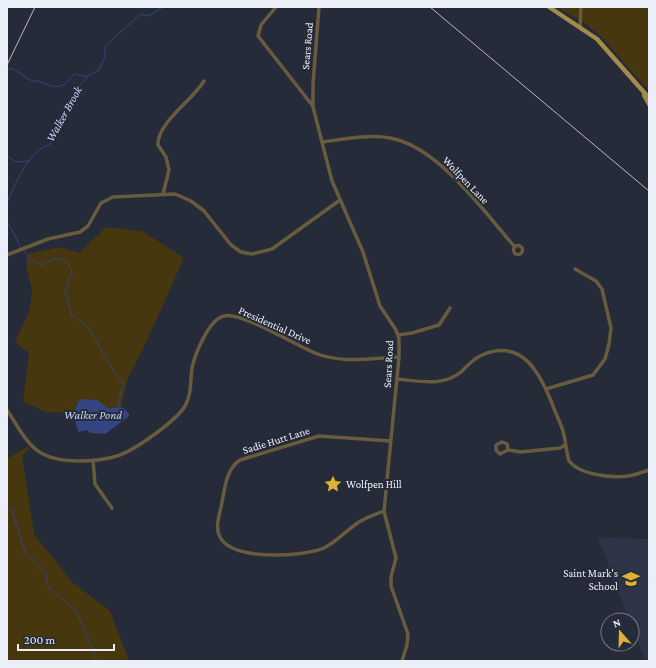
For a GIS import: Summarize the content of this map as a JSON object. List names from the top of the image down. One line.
{"streets":{"street":["Sears Road","Wolfpen Lane","Presidential Drive","Sadie Hutt Lane"]},"crossings":[["Sears Road","Wolfpen Lane"],["Sears Road","Presidential Drive"],["Sears Road","Sadie Hutt Lane"]],"water":["Walker Brook","Walker Pond"],"places":{"place":["Wolfpen Hill"],"school or university":["Saint Mark's School"]},"scale_bar":"200 m","north":"top"}
